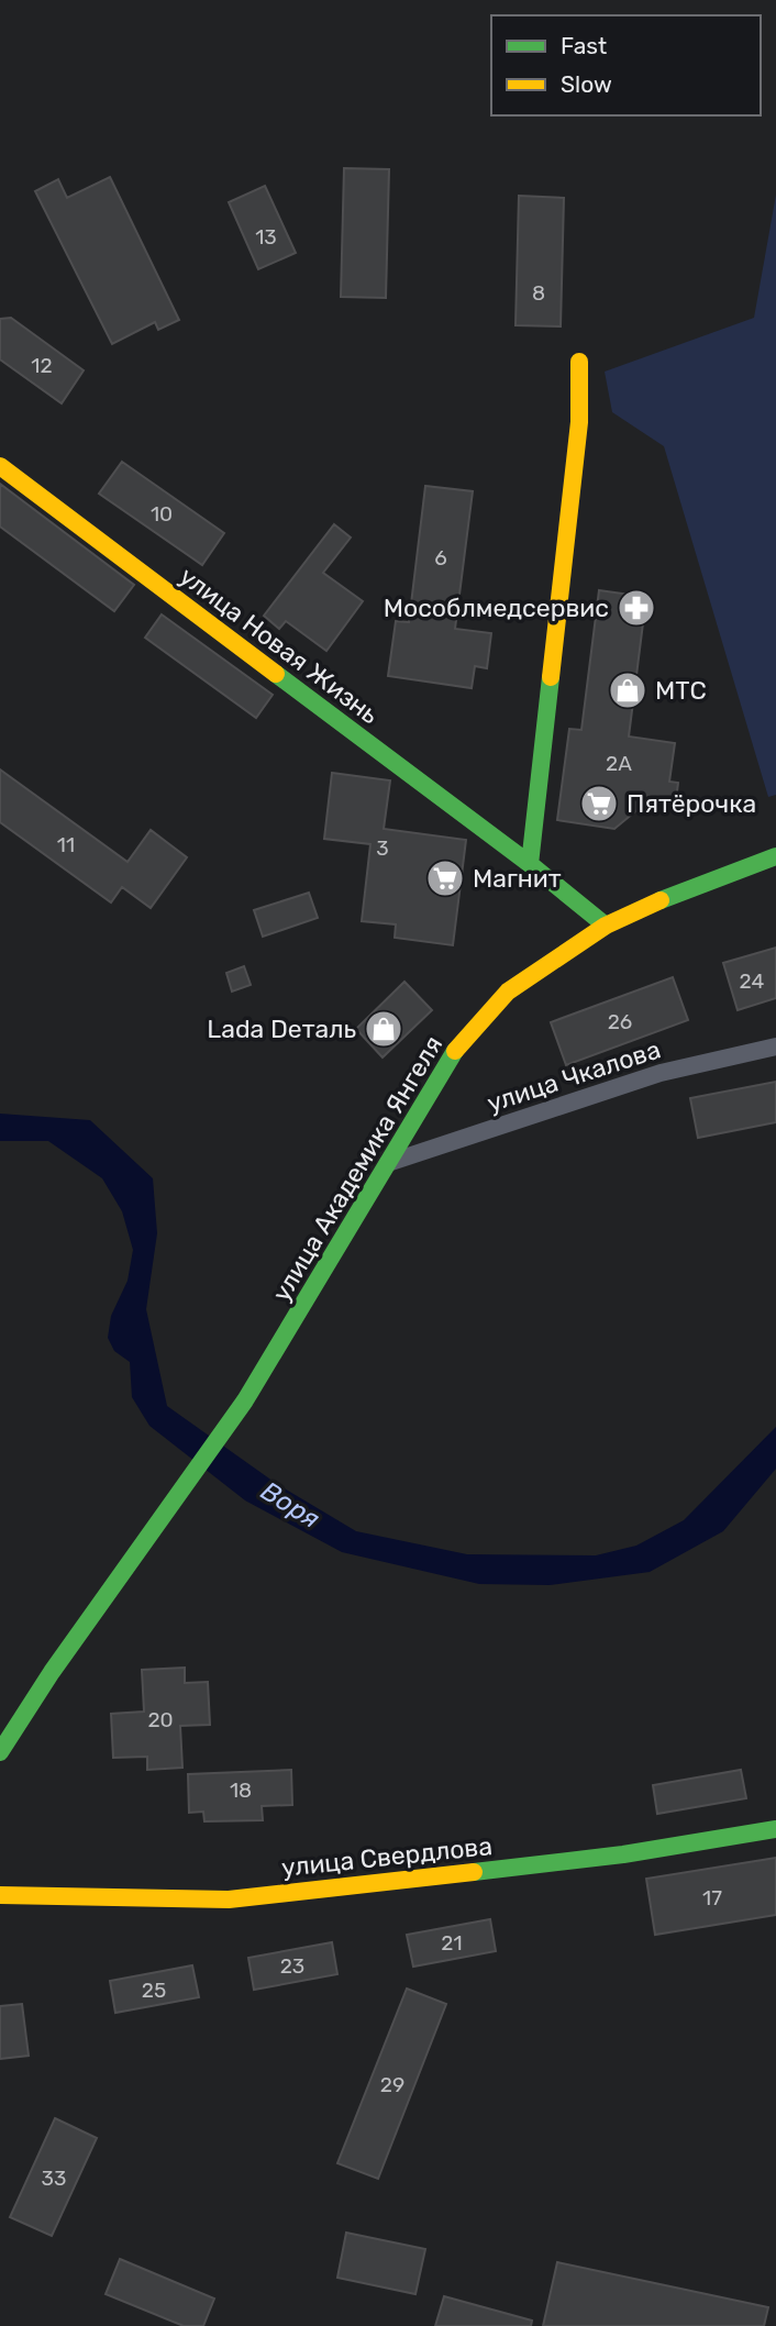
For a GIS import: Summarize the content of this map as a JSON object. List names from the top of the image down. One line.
{"streets":{"street":["улица Новая Жизнь","улица Чкалова","улица Академика Янгеля","улица Свердлова"]},"crossings":[["улица Новая Жизнь","улица Академика Янгеля"],["улица Чкалова","улица Академика Янгеля"]],"water":["Воря"],"places":{"pharmacy":["Мособлмедсервис"],"shop":["МТС","Lada Dеталь"],"supermarket":["Пятёрочка","Магнит"]},"house_numbers":["13","8","12","10","6","2А","11","3","24","26","20","18","17","21","23","25","29","33"],"legend":["Fast","Slow"]}
